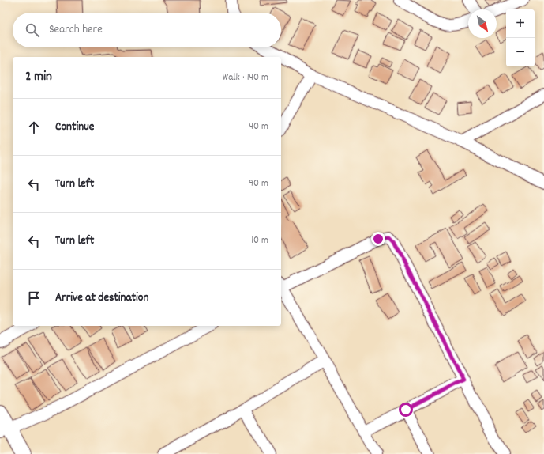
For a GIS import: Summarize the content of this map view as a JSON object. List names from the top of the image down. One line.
{"north":"bottom right","page":{"map_buttons":["+","−"],"search":"Search here","heading":["2 min","Walk · 140 m"],"list":[["Continue","40 m"],["Turn left","90 m"],["Turn left","10 m"],"Arrive at destination"]}}
